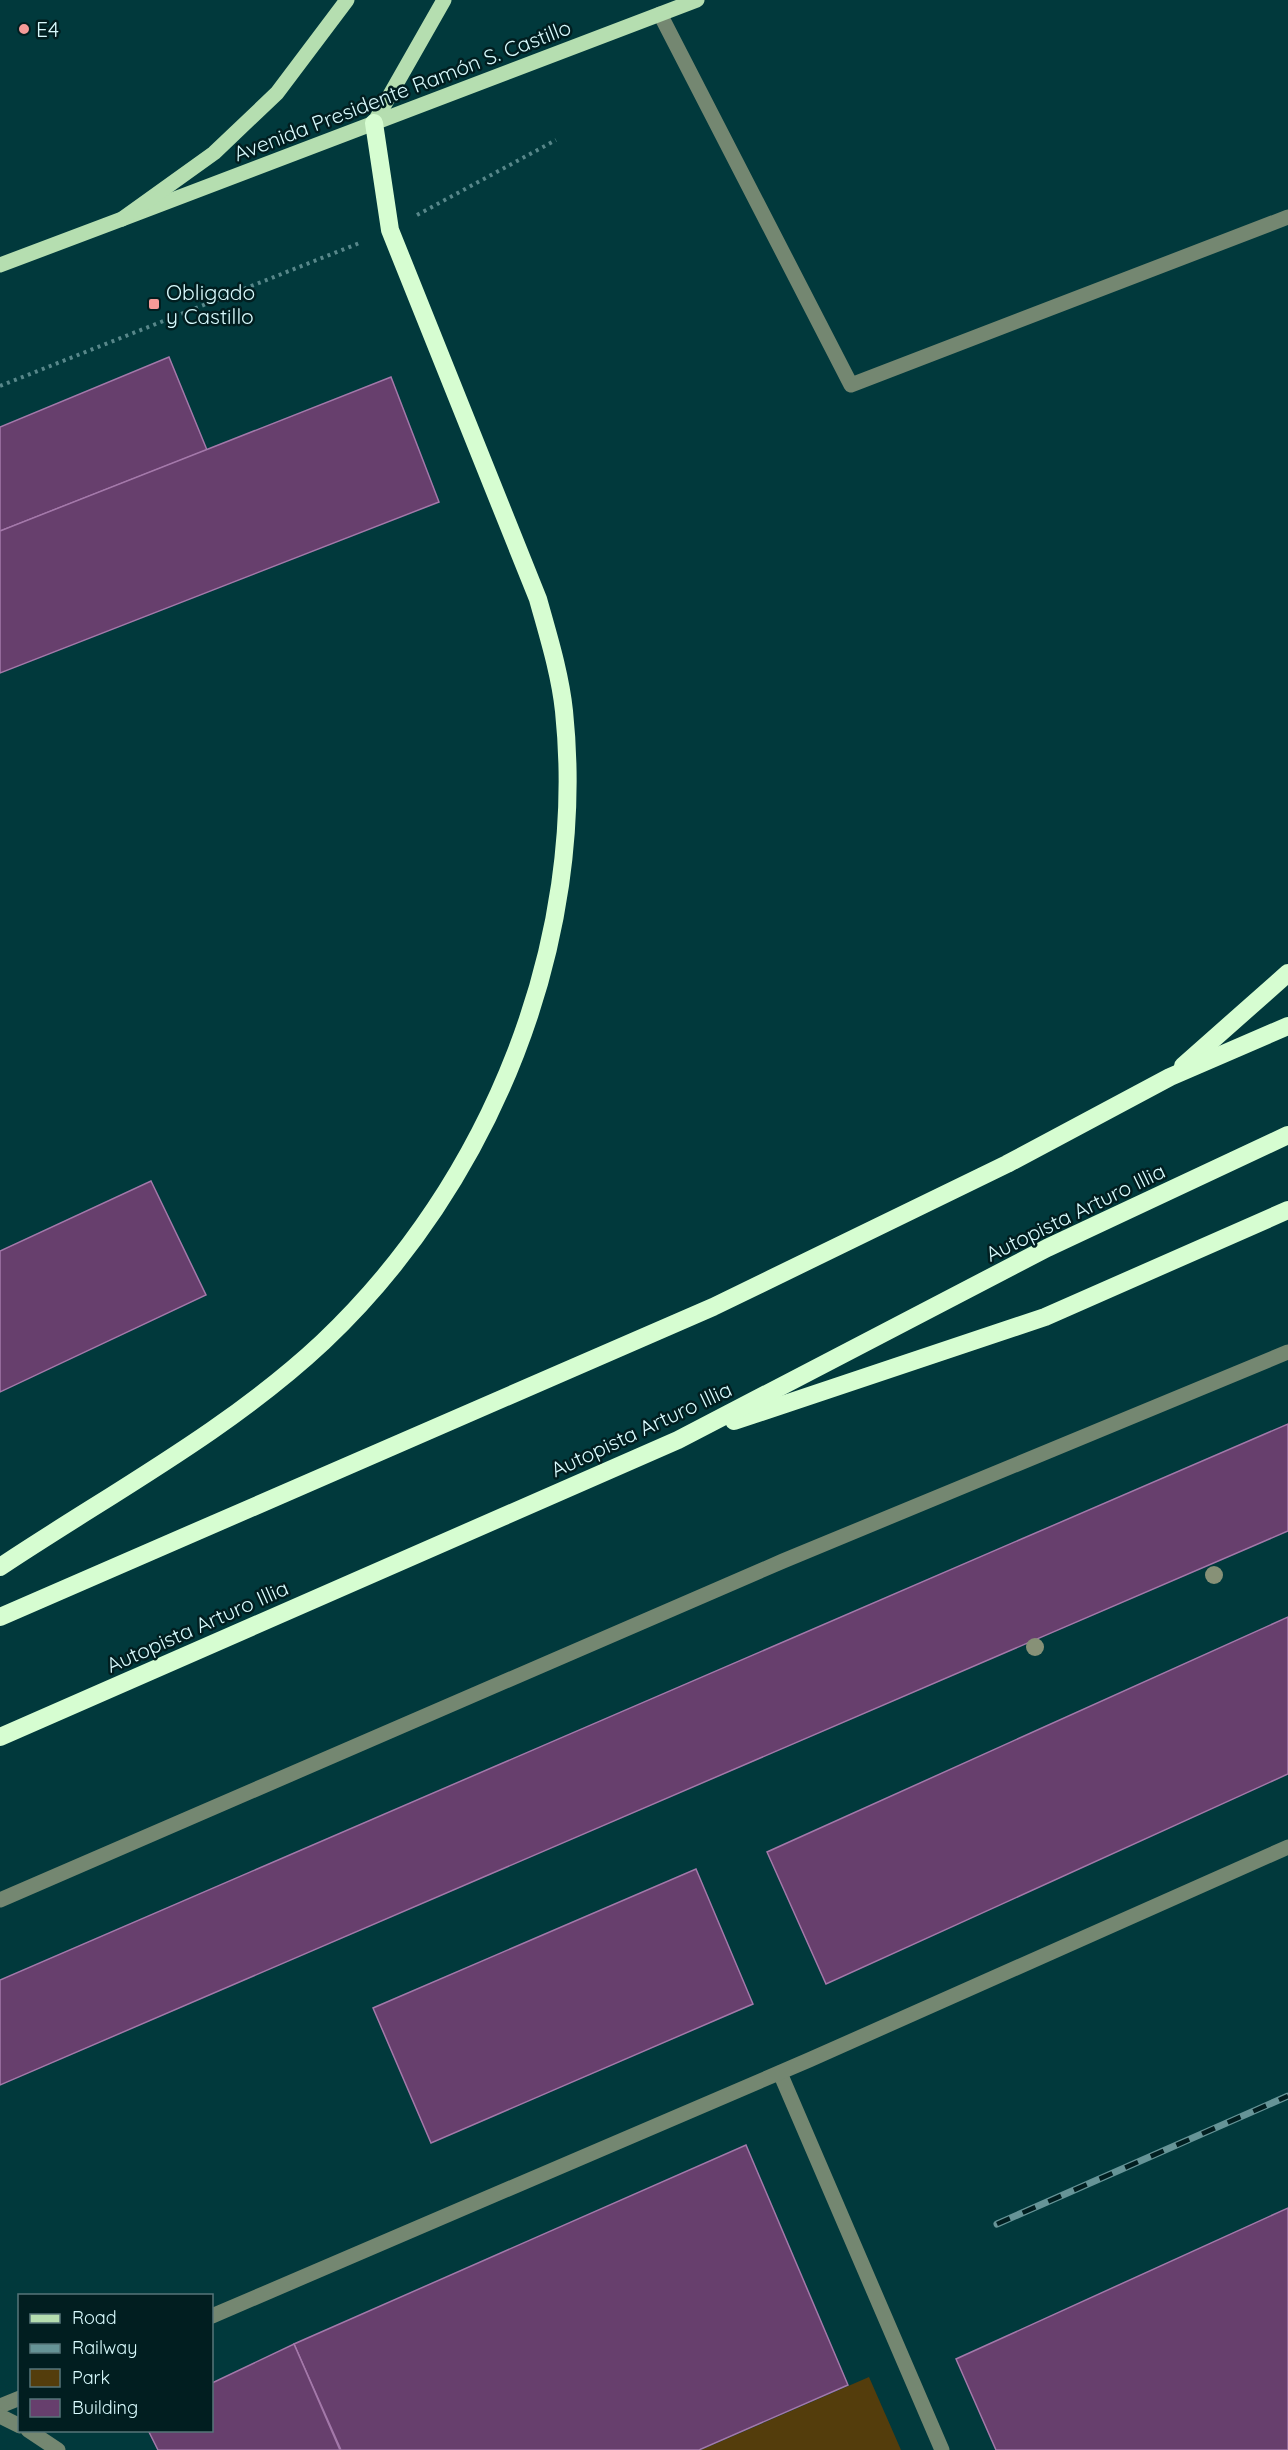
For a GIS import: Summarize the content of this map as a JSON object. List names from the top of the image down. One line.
{"streets":{"highway":["Autopista Arturo Illia"],"main road":["Avenida Presidente Ramón S. Castillo"]},"places":{"other":["E4"],"transit":["Obligado y Castillo"]},"legend":["Road","Railway","Park","Building"]}
